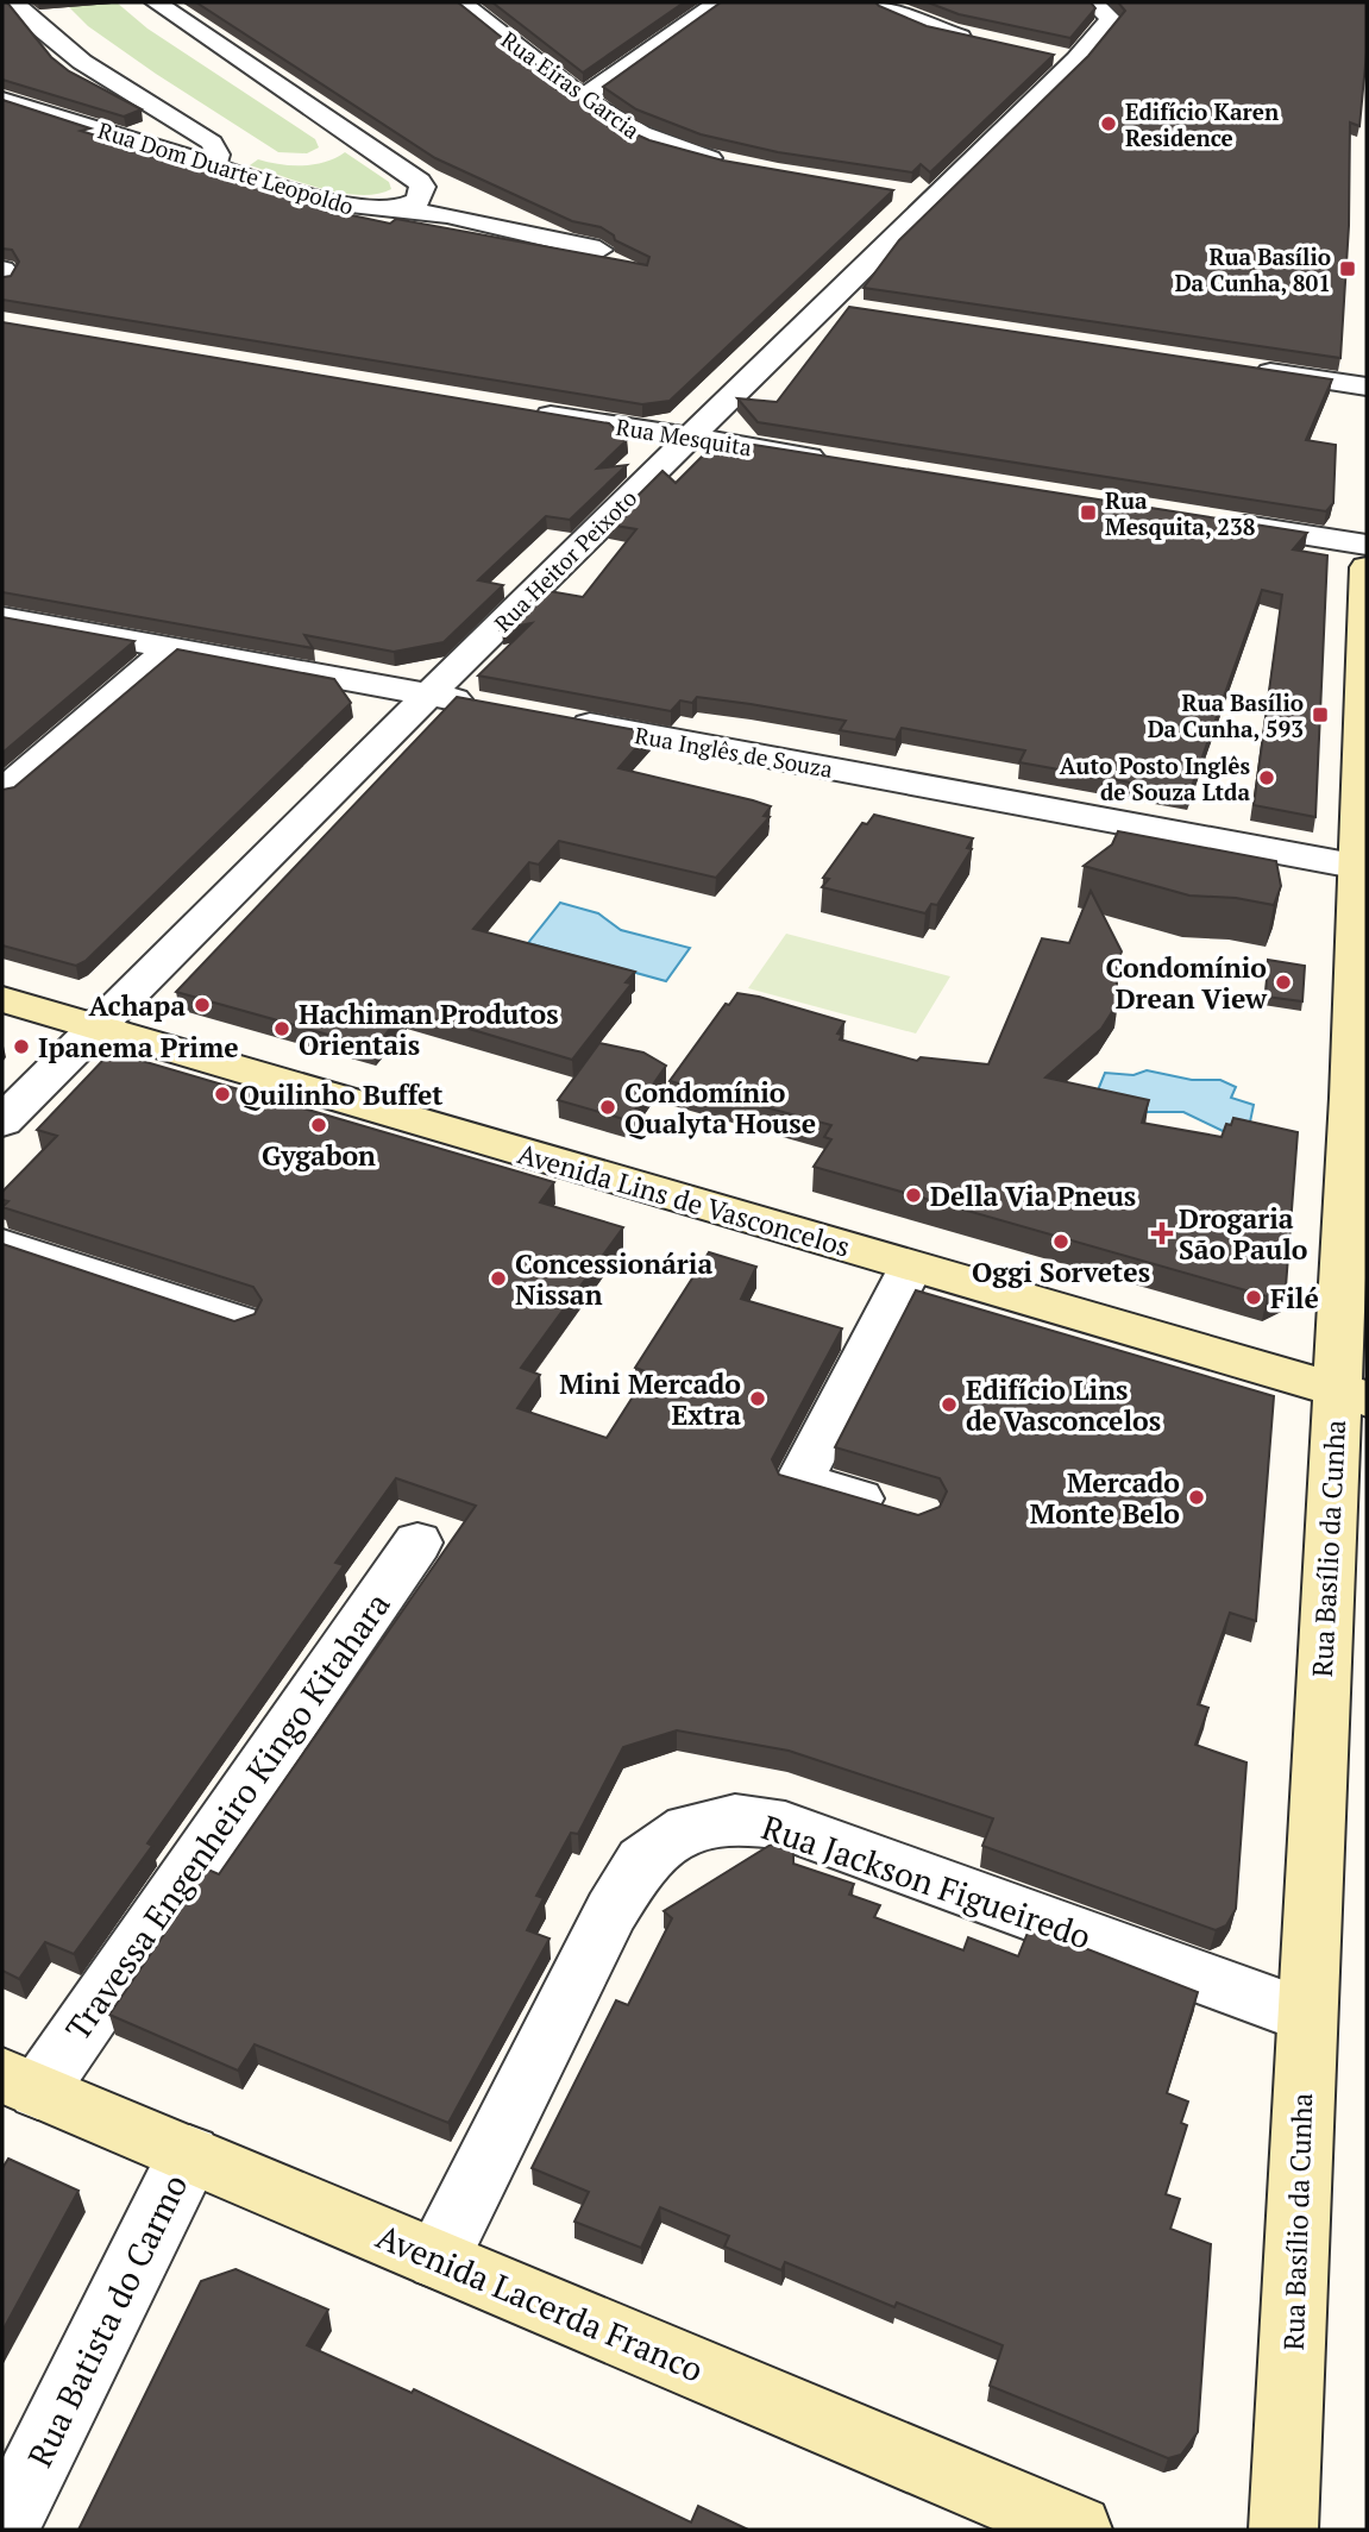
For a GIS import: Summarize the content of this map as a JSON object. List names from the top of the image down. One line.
{"streets":{"street":["Rua Eiras Garcia","Rua Dom Duarte Leopoldo","Rua Mesquita","Rua Heitor Peixoto","Rua Inglês de Souza","Avenida Lins de Vasconcelos","Rua Basílio da Cunha","Travessa Engenheiro Kingo Kitahara","Rua Jackson Figueiredo","Avenida Lacerda Franco","Rua Batista do Carmo"]},"crossings":[["Rua Mesquita","Rua Heitor Peixoto"],["Rua Heitor Peixoto","Avenida Lins de Vasconcelos"],["Rua Inglês de Souza","Rua Basílio da Cunha"],["Avenida Lins de Vasconcelos","Rua Basílio da Cunha"],["Rua Basílio da Cunha","Rua Jackson Figueiredo"],["Travessa Engenheiro Kingo Kitahara","Avenida Lacerda Franco"],["Rua Jackson Figueiredo","Avenida Lacerda Franco"],["Avenida Lacerda Franco","Rua Batista do Carmo"]],"places":{"other":["Edifício Karen Residence","Auto Posto Inglês de Souza Ltda","Condomínio Drean View","Achapa","Hachiman Produtos Orientais","Ipanema Prime","Quilinho Buffet","Condomínio Qualyta House","Gygabon","Della Via Pneus","Oggi Sorvetes","Concessionária Nissan","Filé","Mini Mercado Extra","Edifício Lins de Vasconcelos","Mercado Monte Belo"],"transit":["Rua Basílio Da Cunha, 801","Rua Mesquita, 238","Rua Basílio Da Cunha, 593"],"health":["Drogaria São Paulo"]}}
